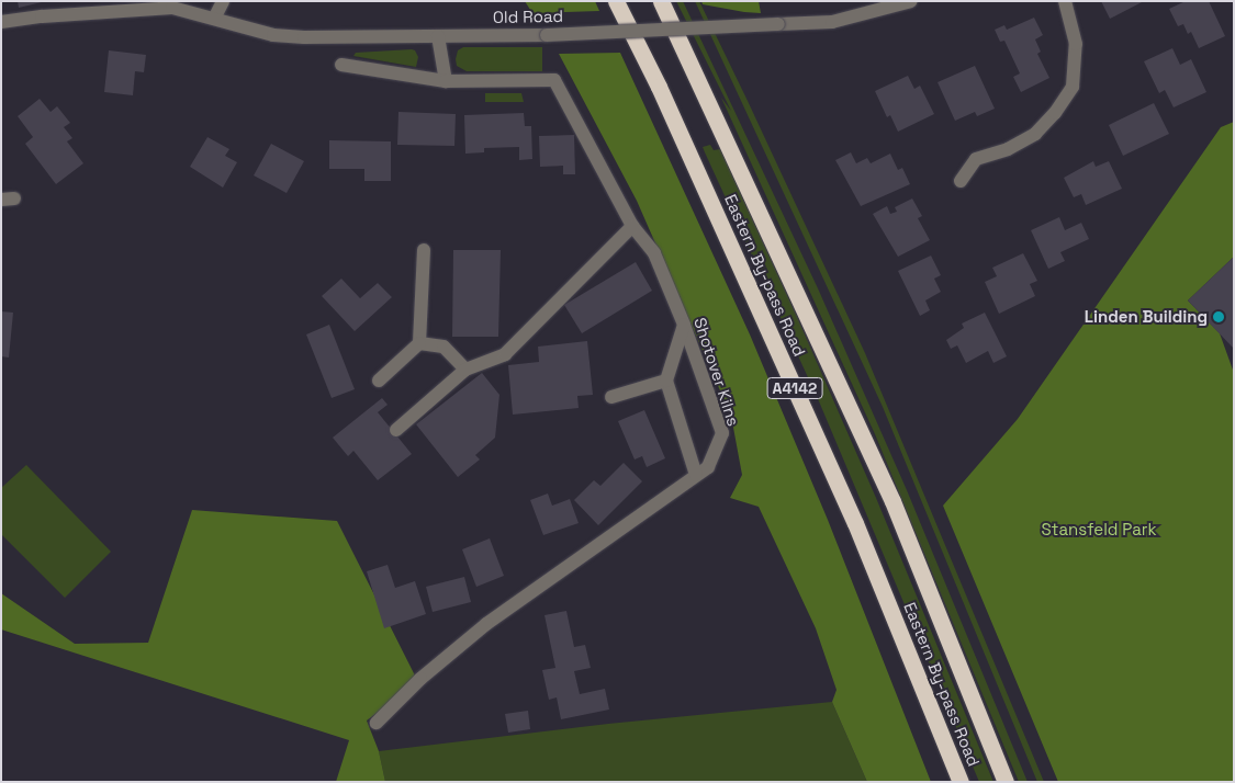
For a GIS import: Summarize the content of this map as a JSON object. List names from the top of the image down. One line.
{"streets":{"highway":["Eastern By-pass Road","A4142"],"street":["Old Road","Shotover Kilns"]},"parks":["Stansfeld Park"],"places":["Linden Building"]}
